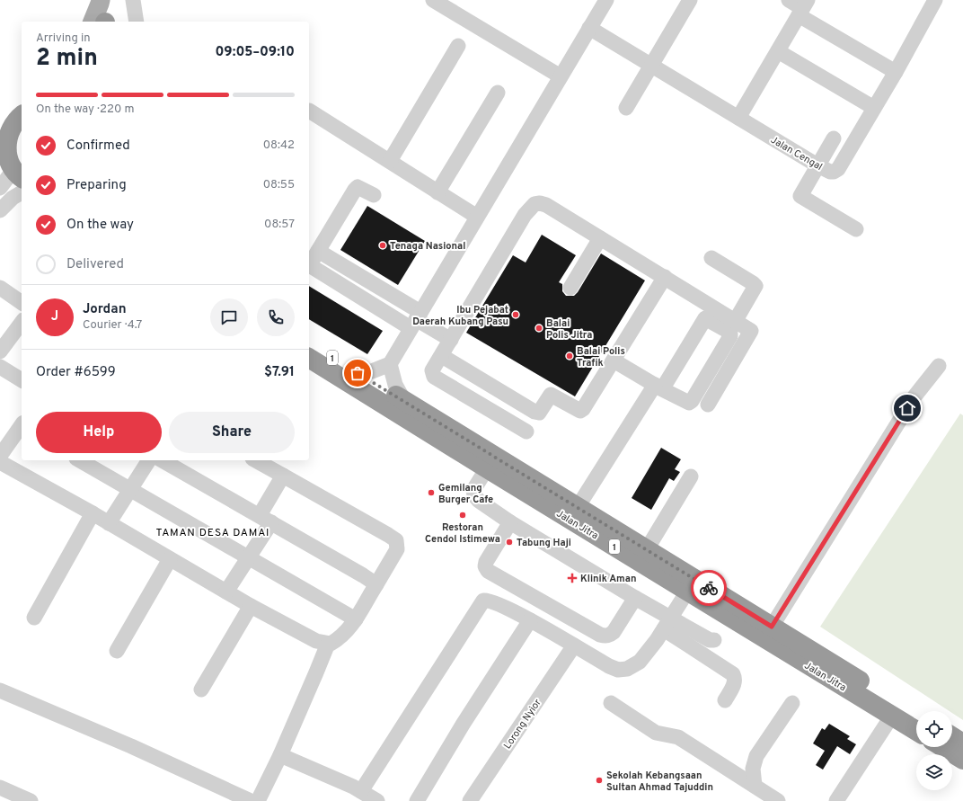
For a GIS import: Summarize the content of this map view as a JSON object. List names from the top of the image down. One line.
{"streets":{"highway":["1","Jalan Jitra"],"street":["Jalan Cengal","Lorong Nyior"]},"districts":["TAMAN DESA DAMAI"],"places":{"other":["Tenaga Nasional","Ibu Pejabat Daerah Kubang Pasu","Balai Polis Jitra","Balai Polis Trafik","Gemilang Burger Cafe","Restoran Cendol Istimewa","Tabung Haji","Sekolah Kebangsaan Sultan Ahmad Tajuddin"],"health":["Klinik Aman"]},"page":{"heading":["2 min","Arriving in","09:05–09:10"],"panel":["Jordan","Courier · 4.7","Order #6599","$7.91"],"bar":"On the way · 220 m","list":[["Confirmed","08:42"],["Preparing","08:55"],["On the way","08:57"],"Delivered"],"round":"J","buttons":["Help","Share"]}}
